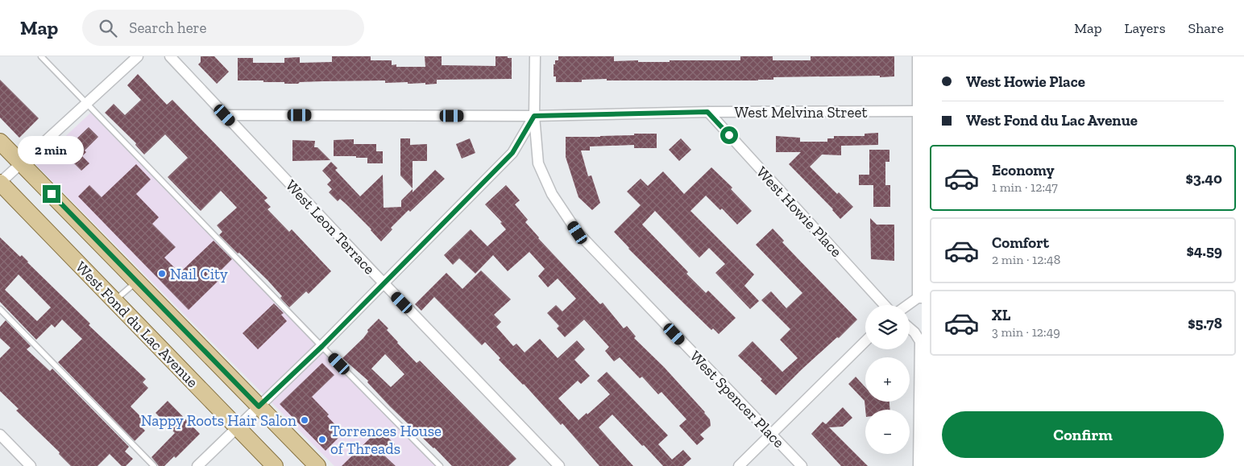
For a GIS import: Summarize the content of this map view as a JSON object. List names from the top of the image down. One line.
{"streets":{"main road":["West Fond du Lac Avenue"],"street":["West Melvina Street","West Howie Place","West Leon Terrace","West Spencer Place"]},"crossings":[["West Melvina Street","West Howie Place"],["West Melvina Street","West Leon Terrace"],["West Melvina Street","West Spencer Place"]],"places":["Nail City","Nappy Roots Hair Salon","Torrences House of Threads"],"page":{"header":"Map","search":"Search here","nav":["Map","Layers","Share"],"banner":["West Howie Place","West Fond du Lac Avenue"],"bubble":"2 min","list":[{"name":"Economy","note":"1 min · 12:47","value":"$3.40"},{"name":"Comfort","note":"2 min · 12:48","value":"$4.59"},{"name":"XL","note":"3 min · 12:49","value":"$5.78"}],"map_buttons":["+","−"],"buttons":"Confirm"}}
